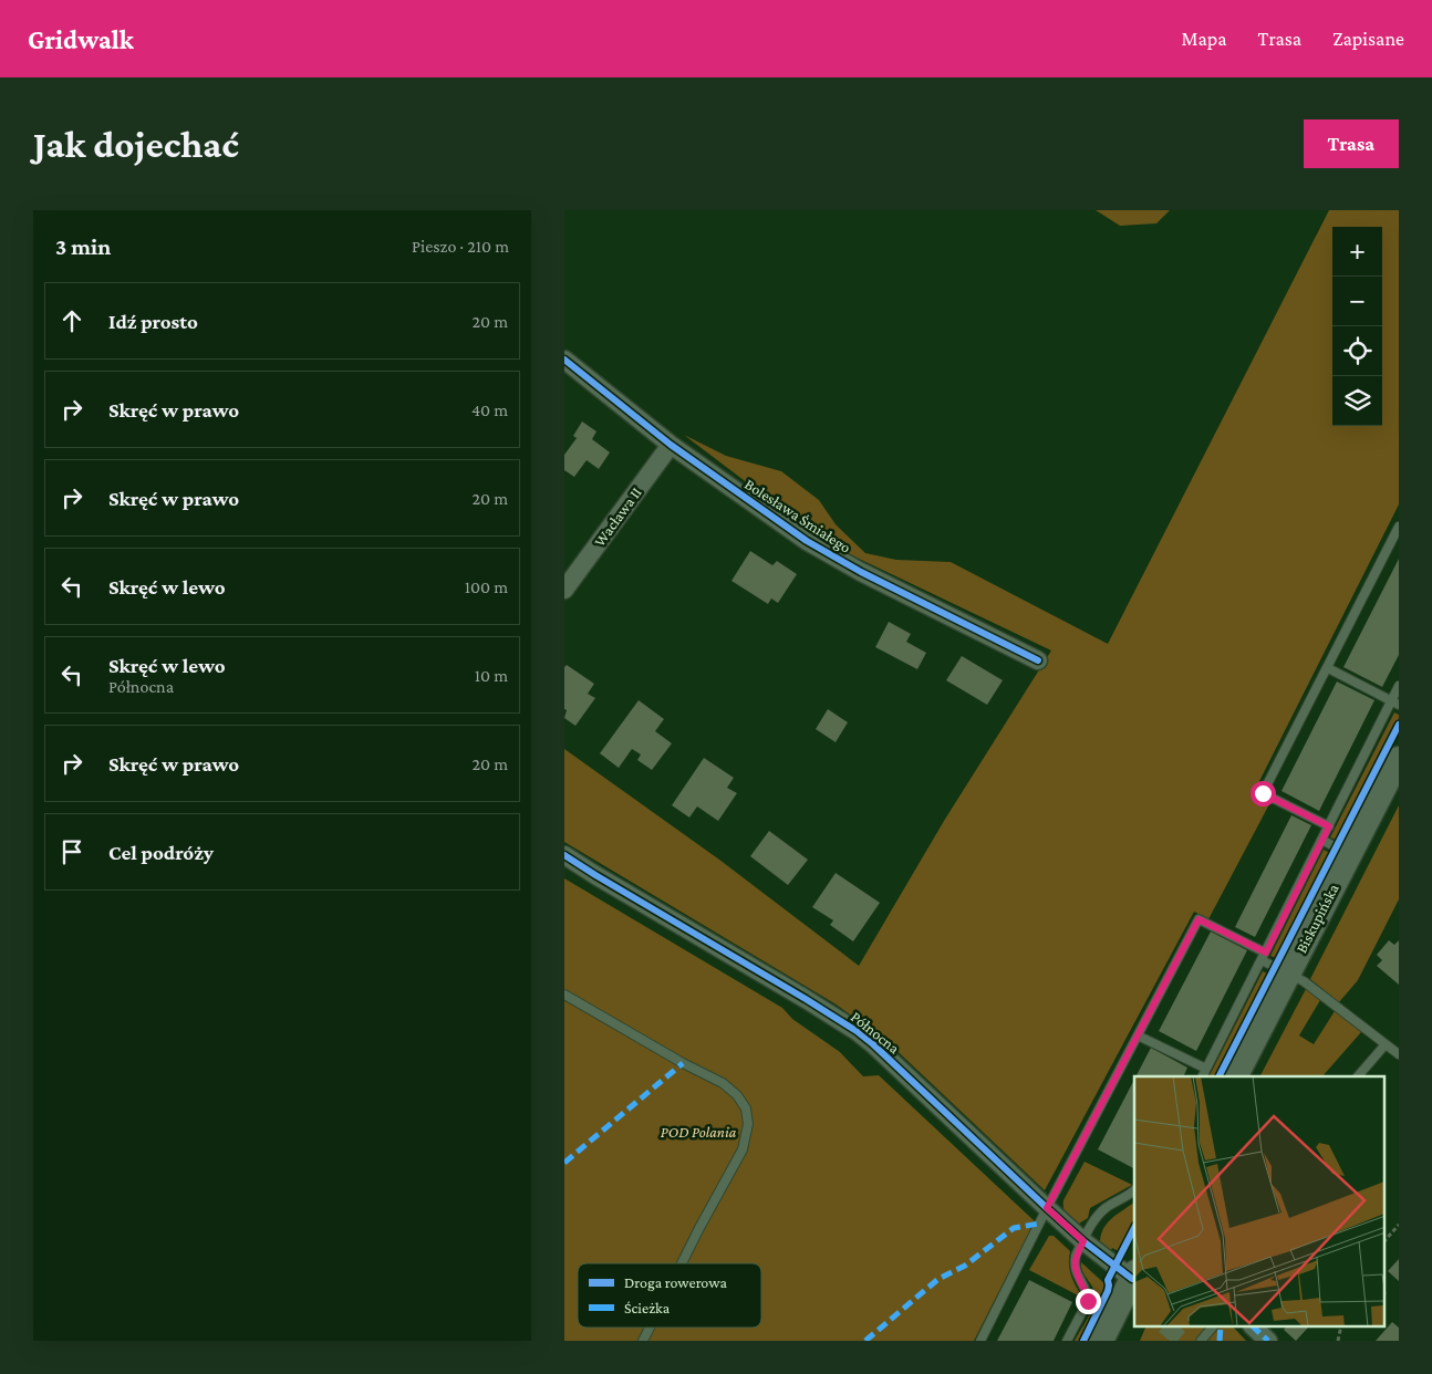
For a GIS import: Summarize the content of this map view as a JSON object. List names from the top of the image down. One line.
{"streets":{"street":["Bolesława Śmiałego","Wacława II","Biskupińska","Północna"]},"crossings":[["Bolesława Śmiałego","Wacława II"]],"parks":["POD Polania"],"legend":["Droga rowerowa","Ścieżka"],"page":{"header":"Gridwalk","nav":["Mapa","Trasa","Zapisane"],"buttons":"Trasa","title":"Jak dojechać","heading":["3 min","Pieszo · 210 m"],"map_buttons":["+","−"],"list":[["Idź prosto","20 m"],["Skręć w prawo","40 m"],["Skręć w prawo","20 m"],["Skręć w lewo","100 m"],["Skręć w lewo","Północna","10 m"],["Skręć w prawo","20 m"],"Cel podróży"]}}
